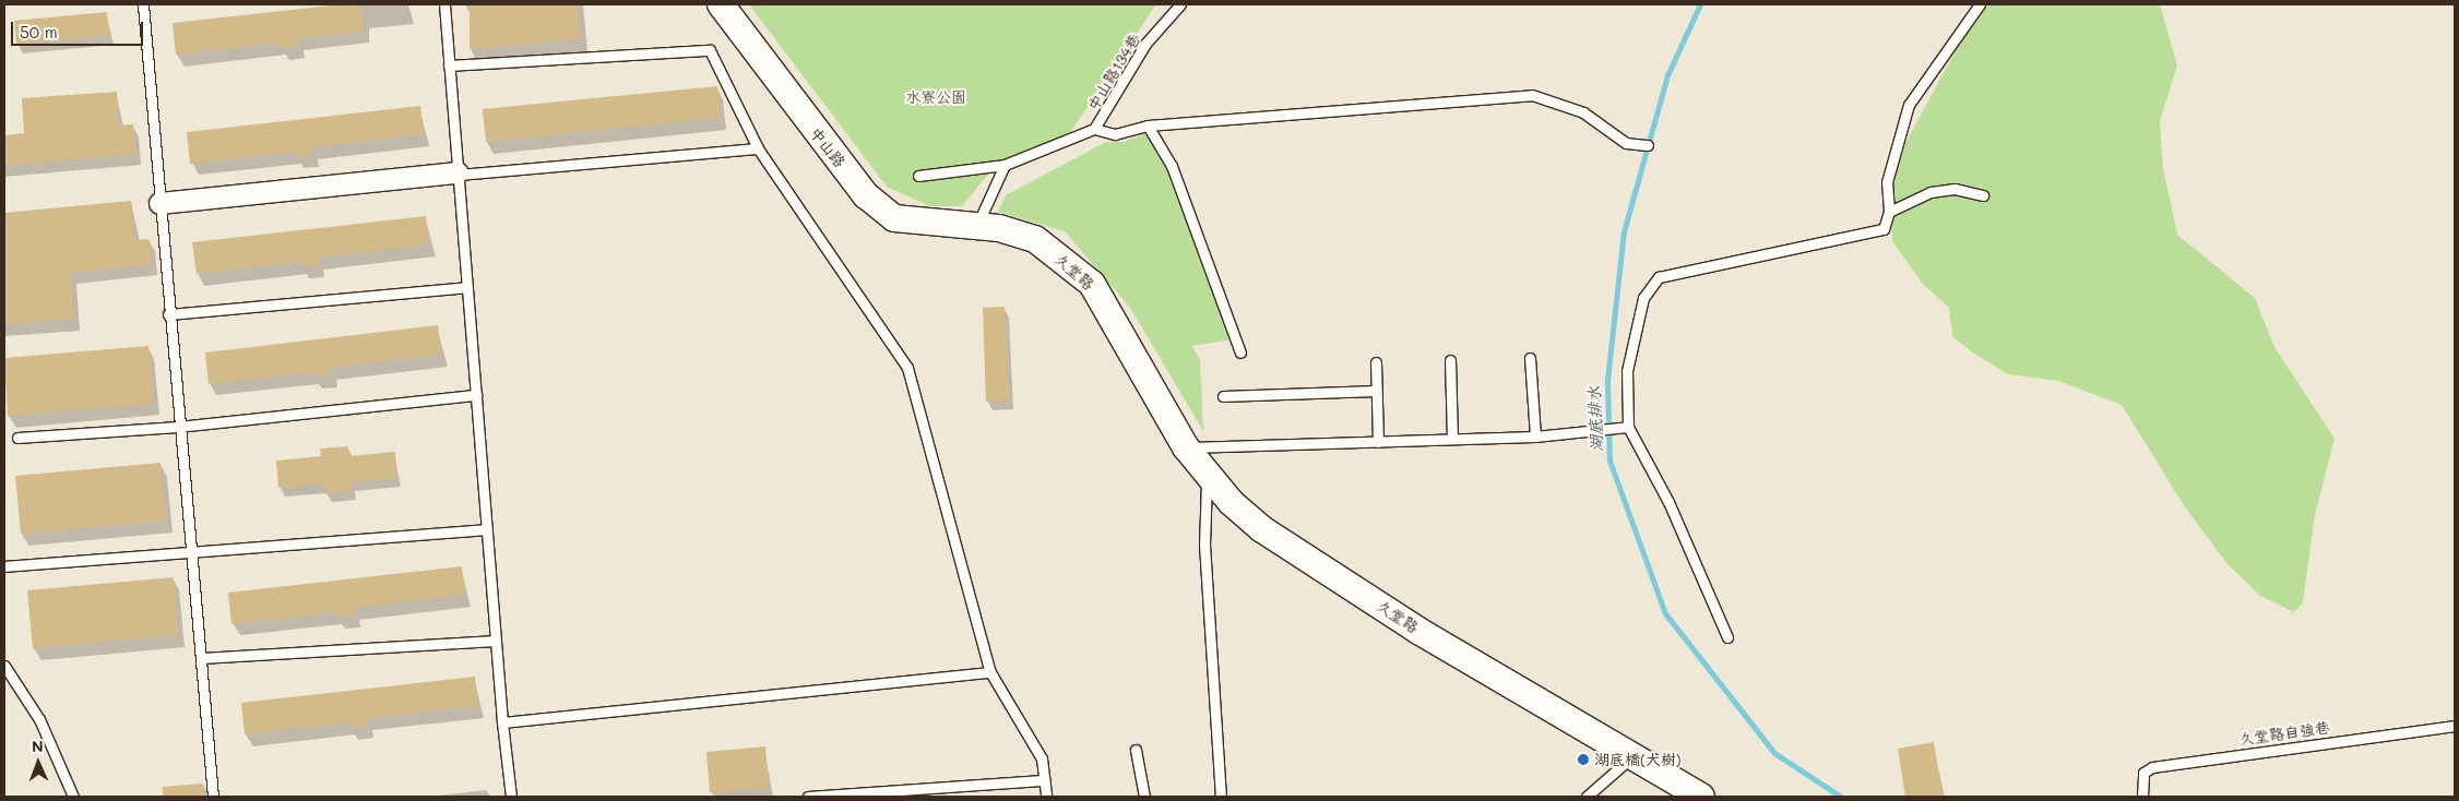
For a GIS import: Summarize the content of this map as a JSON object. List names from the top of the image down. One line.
{"streets":{"street":["中山路","久堂路"],"lane":["中山路134巷","久堂路自強巷"]},"crossings":[["中山路","久堂路"]],"water":["湖底排水"],"parks":["水寮公園"],"places":["湖底橋(大樹)"],"scale_bar":"50 m","north":"top"}
